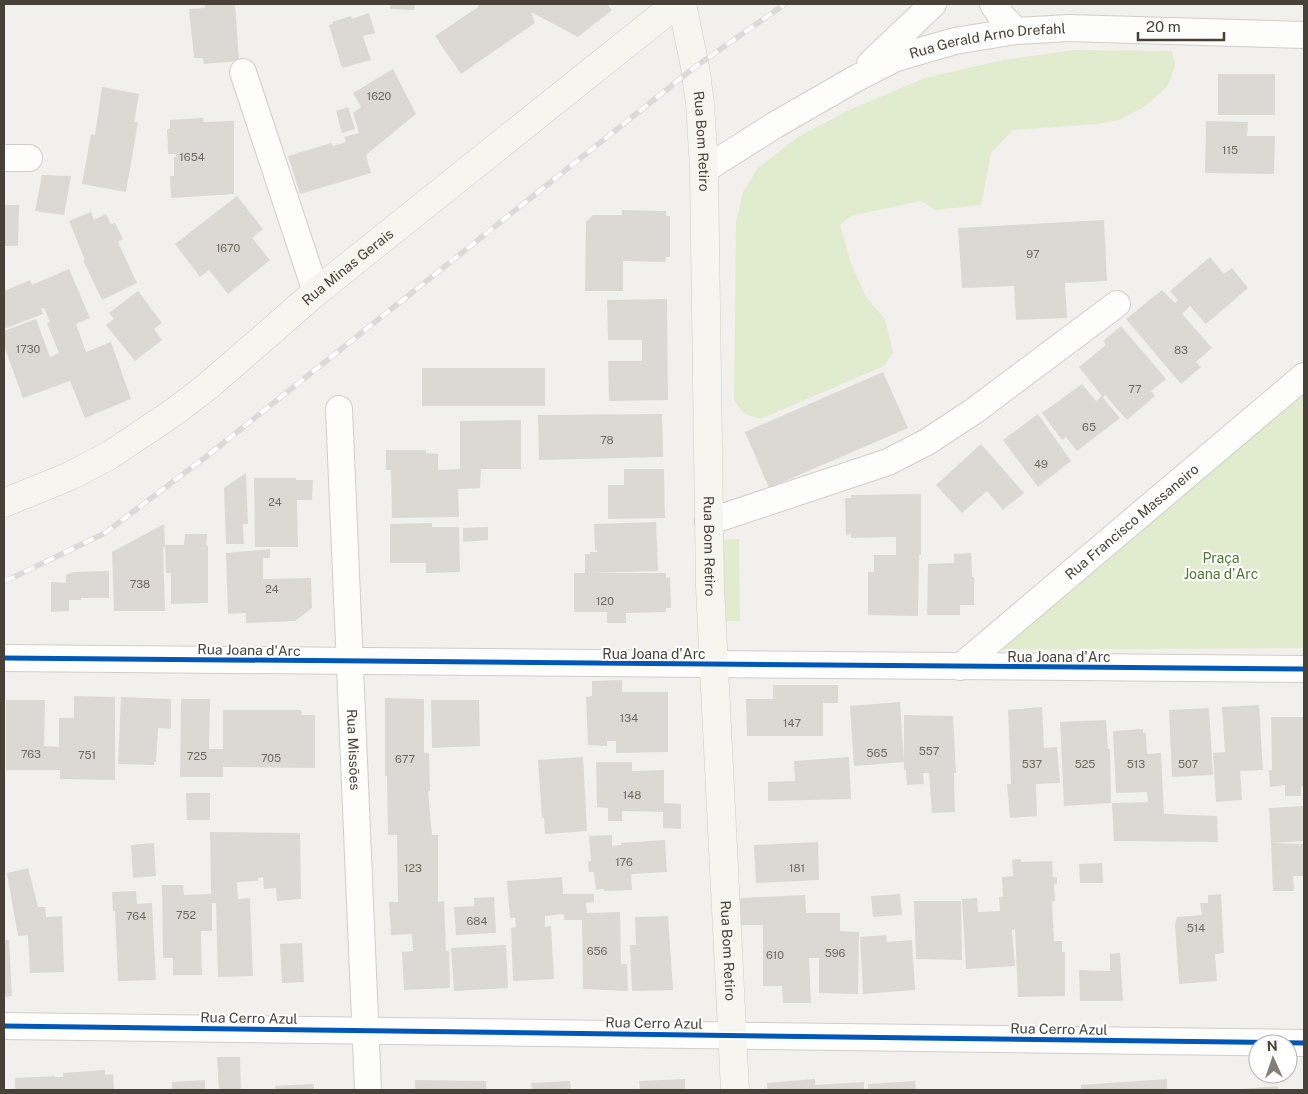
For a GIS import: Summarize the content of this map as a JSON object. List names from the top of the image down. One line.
{"streets":{"street":["Rua Gerald Arno Drefahl","Rua Bom Retiro","Rua Minas Gerais","Rua Francisco Massaneiro","Rua Joana d'Arc","Rua Missões","Rua Cerro Azul"]},"crossings":[["Rua Gerald Arno Drefahl","Rua Bom Retiro"],["Rua Bom Retiro","Rua Joana d'Arc"],["Rua Bom Retiro","Rua Cerro Azul"],["Rua Francisco Massaneiro","Rua Joana d'Arc"],["Rua Joana d'Arc","Rua Missões"],["Rua Missões","Rua Cerro Azul"]],"parks":["Praça Joana d'Arc"],"house_numbers":["1620","115","1654","1670","97","1730","83","77","65","78","49","24","738","24","120","134","147","557","565","763","751","725","705","677","537","525","513","507","148","176","123","181","752","764","684","514","656","596","610"],"scale_bar":"20 m","north":"top"}
